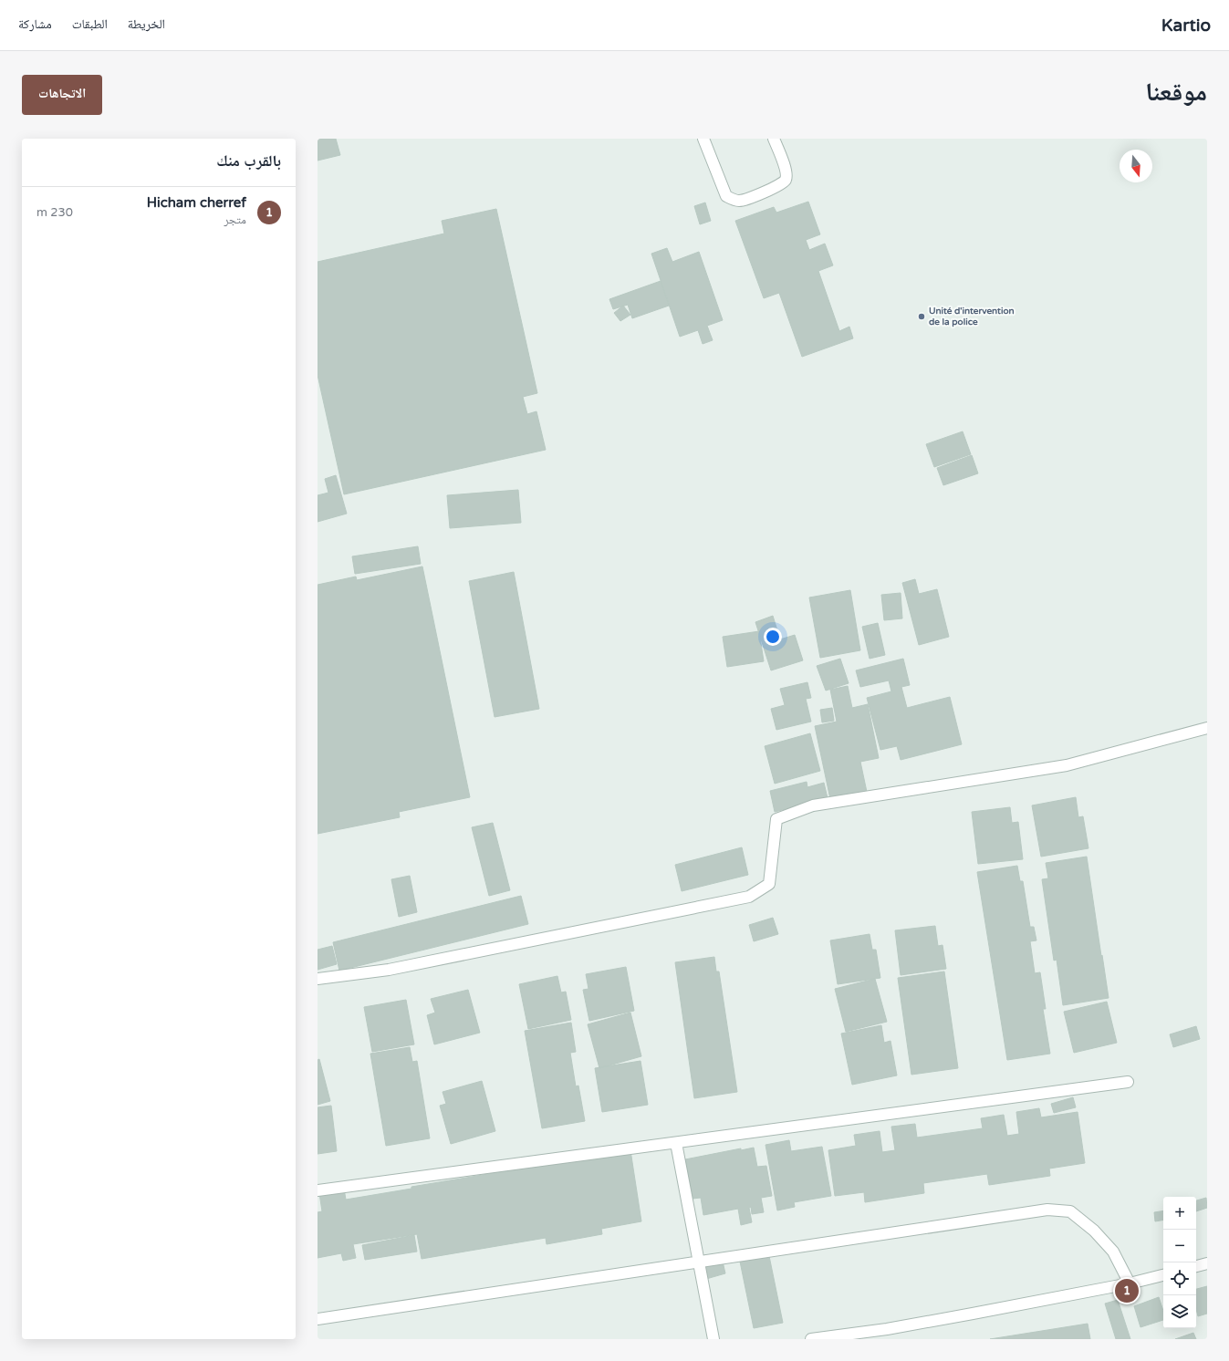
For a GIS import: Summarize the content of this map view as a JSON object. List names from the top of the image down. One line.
{"places":["Unité d'intervention de la police"],"north":"bottom","page":{"header":"Kartio","nav":["الخريطة","الطبقات","مشاركة"],"title":"موقعنا","buttons":"الاتجاهات","heading":"بالقرب منك","list":[{"mark":"1","name":"Hicham cherref","note":"متجر","value":"230 m"}],"map_buttons":["+","−"],"pins":"1"}}
